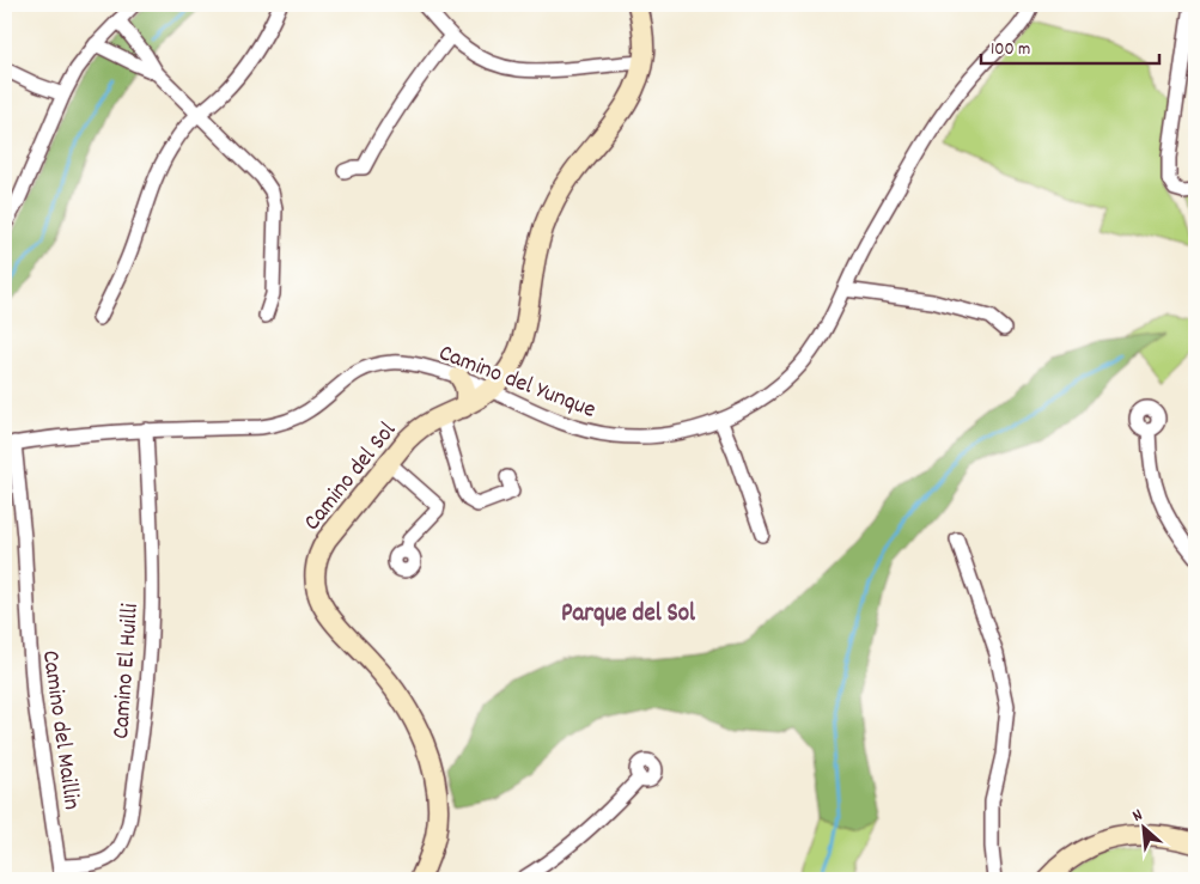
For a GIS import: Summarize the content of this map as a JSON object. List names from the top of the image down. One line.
{"streets":{"street":["Camino del Yunque","Camino del Sol","Camino El Huilli","Camino del Maillin"]},"crossings":[["Camino del Yunque","Camino del Sol"],["Camino del Yunque","Camino El Huilli"],["Camino del Yunque","Camino del Maillin"],["Camino El Huilli","Camino del Maillin"]],"districts":["Parque del Sol"],"scale_bar":"100 m","north":"top left"}
